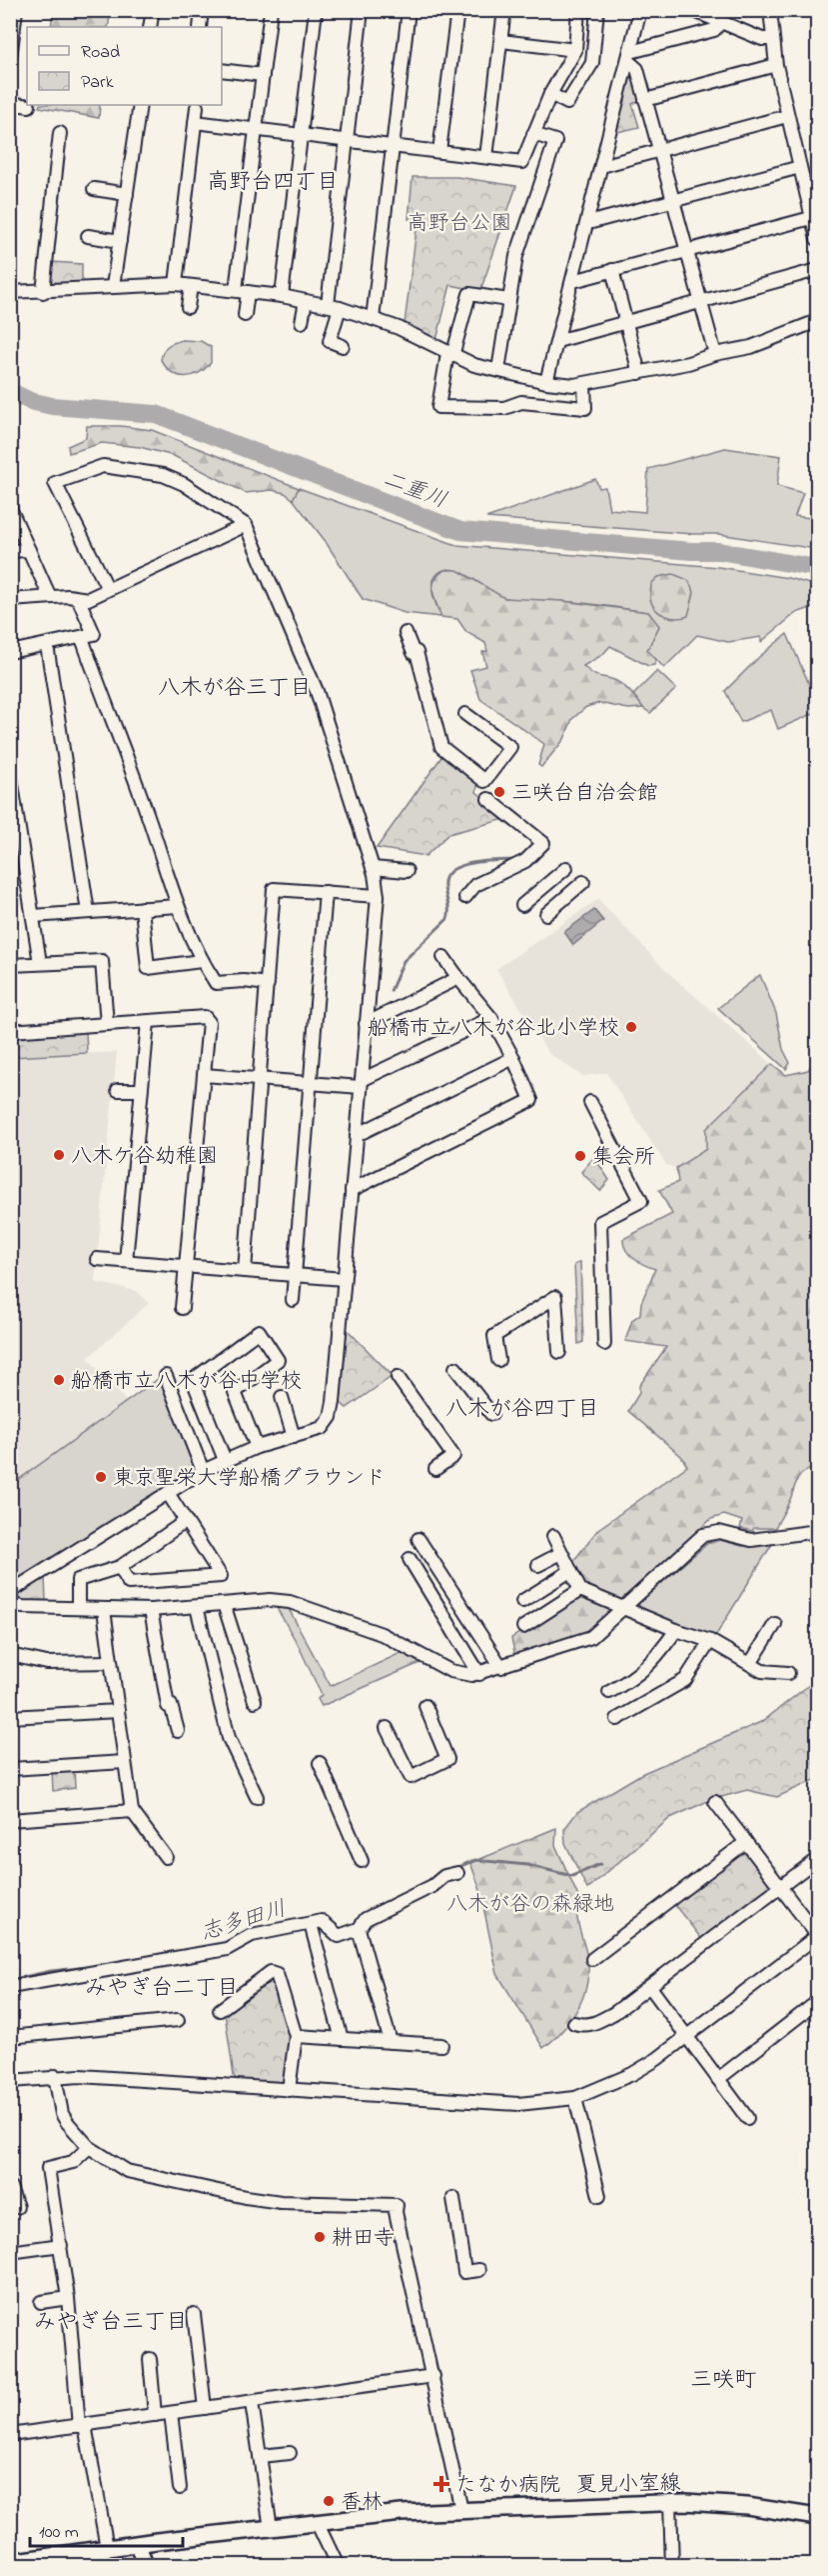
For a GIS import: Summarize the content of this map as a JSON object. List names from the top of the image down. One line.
{"streets":{"main road":["夏見小室線"]},"districts":["高野台四丁目","八木が谷三丁目","八木が谷四丁目","みやぎ台二丁目","みやぎ台三丁目","三咲町"],"water":["二重川","志多田川"],"parks":["高野台公園","八木が谷の森緑地"],"places":{"other":["三咲台自治会館","船橋市立八木が谷北小学校","八木ケ谷幼稚園","集会所","船橋市立八木が谷中学校","東京聖栄大学船橋グラウンド","耕田寺","香林"],"health":["たなか病院"]},"legend":["Road","Park"],"scale_bar":"100 m"}
